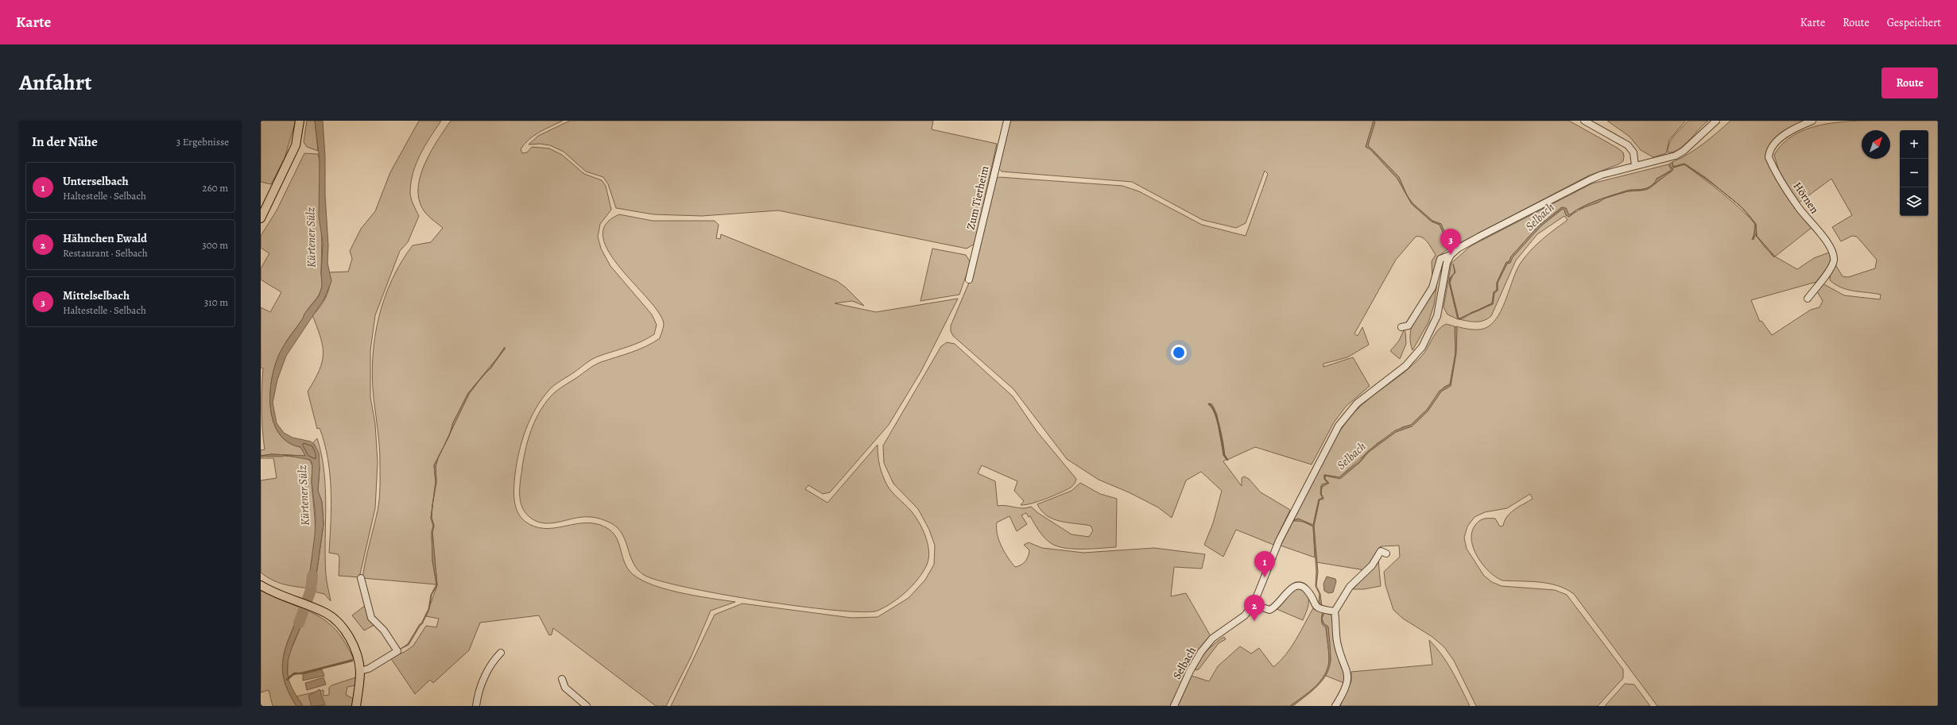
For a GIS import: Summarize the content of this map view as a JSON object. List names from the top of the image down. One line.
{"streets":{"street":["Zum Tierheim","Hörnen","Selbach"]},"water":["Selbach","Kürtener Sülz"],"north":"top right","page":{"header":"Karte","nav":["Karte","Route","Gespeichert"],"title":"Anfahrt","buttons":"Route","heading":["In der Nähe","3 Ergebnisse"],"map_buttons":["+","−"],"list":[{"mark":"1","name":"Unterselbach","note":"Haltestelle · Selbach","value":"260 m"},{"mark":"2","name":"Hähnchen Ewald","note":"Restaurant · Selbach","value":"300 m"},{"mark":"3","name":"Mittelselbach","note":"Haltestelle · Selbach","value":"310 m"}],"pins":["3","1","2"]}}
